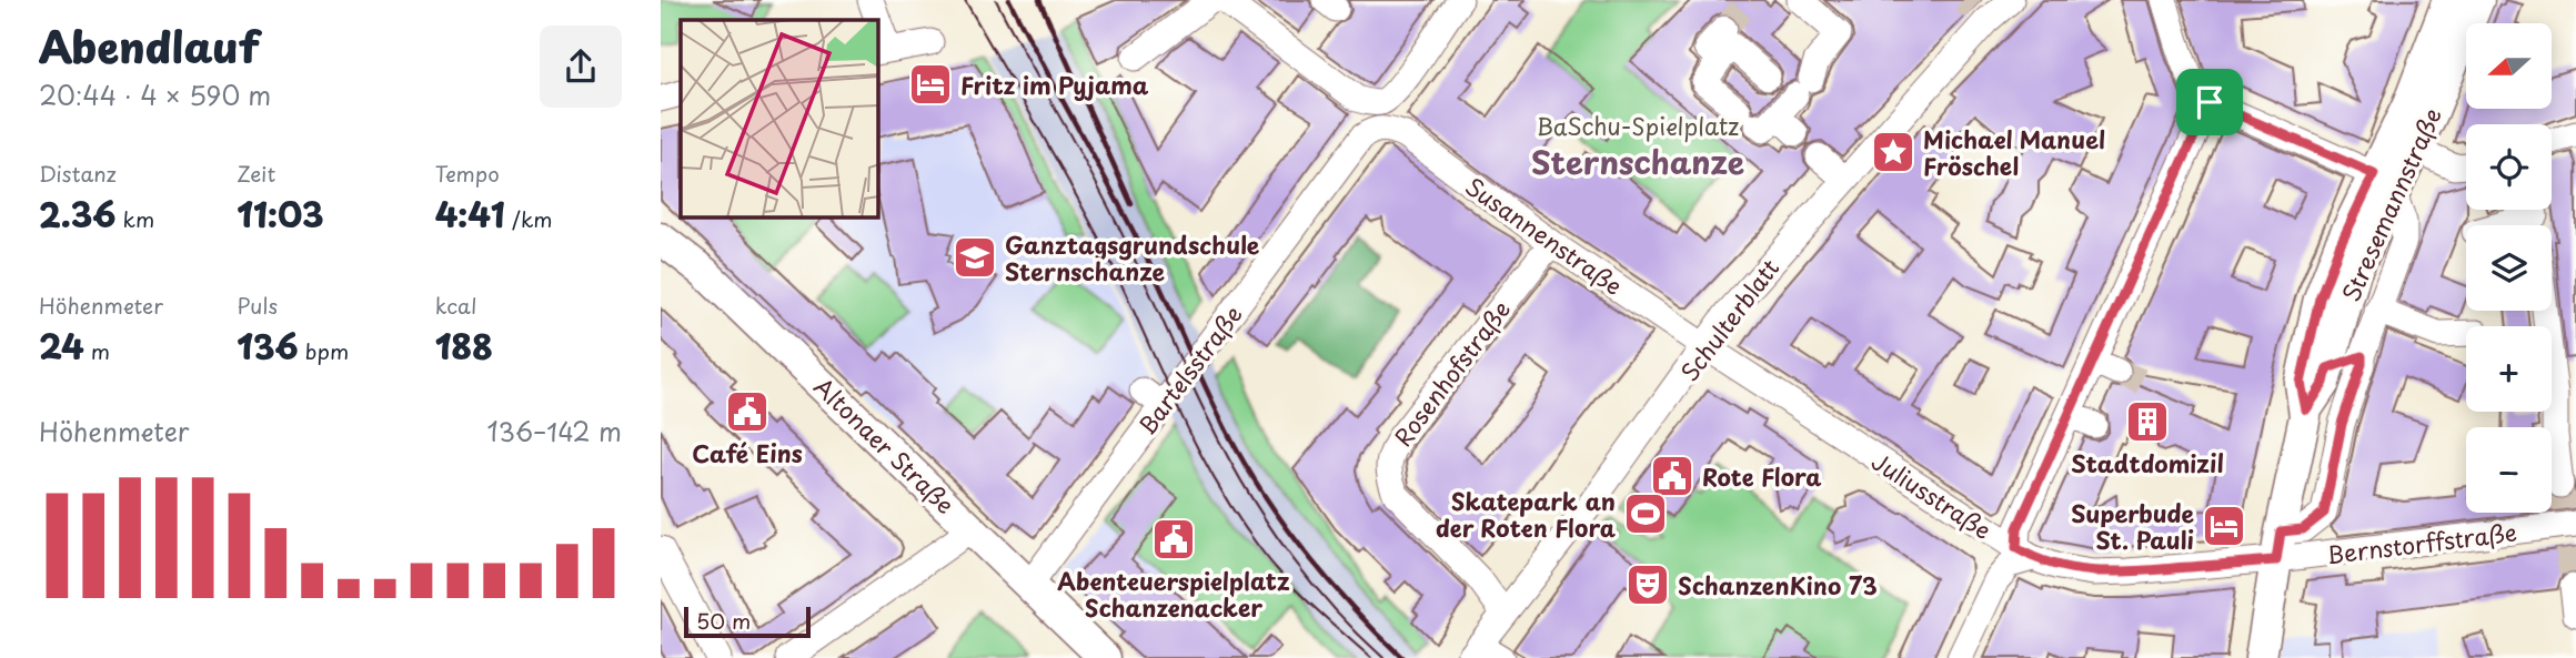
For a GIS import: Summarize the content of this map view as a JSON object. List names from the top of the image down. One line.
{"streets":{"main road":["Stresemannstraße","Altonaer Straße"],"street":["Susannenstraße","Schulterblatt","Bartelsstraße","Rosenhofstraße","Juliusstraße","Bernstorffstraße"]},"crossings":[["Stresemannstraße","Juliusstraße"],["Stresemannstraße","Bernstorffstraße"],["Susannenstraße","Schulterblatt"],["Susannenstraße","Bartelsstraße"],["Susannenstraße","Rosenhofstraße"],["Susannenstraße","Juliusstraße"],["Schulterblatt","Rosenhofstraße"],["Schulterblatt","Juliusstraße"],["Bartelsstraße","Altonaer Straße"],["Juliusstraße","Bernstorffstraße"]],"districts":["Sternschanze"],"parks":["BaSchu-Spielplatz"],"places":{"hotel":["Fritz im Pyjama","Superbude St. Pauli"],"place":["Michael Manuel Fröschel"],"school or university":["Ganztagsgrundschule Sternschanze"],"public building":["Café Eins","Rote Flora","Abenteuerspielplatz Schanzenacker"],"building":["Stadtdomizil"],"sports":["Skatepark an der Roten Flora"],"theatre":["SchanzenKino 73"]},"scale_bar":"50 m","north":"left","page":{"heading":["Abendlauf","20:44 · 4 × 590 m"],"map_buttons":["+","−"],"stats":[["Distanz","2.36 km"],["Zeit","11:03"],["Tempo","4:41 /km"],["Höhenmeter","24 m"],["Puls","136 bpm"],["kcal","188"]],"chart":["Höhenmeter","136–142 m"],"scale":"50 m"}}
